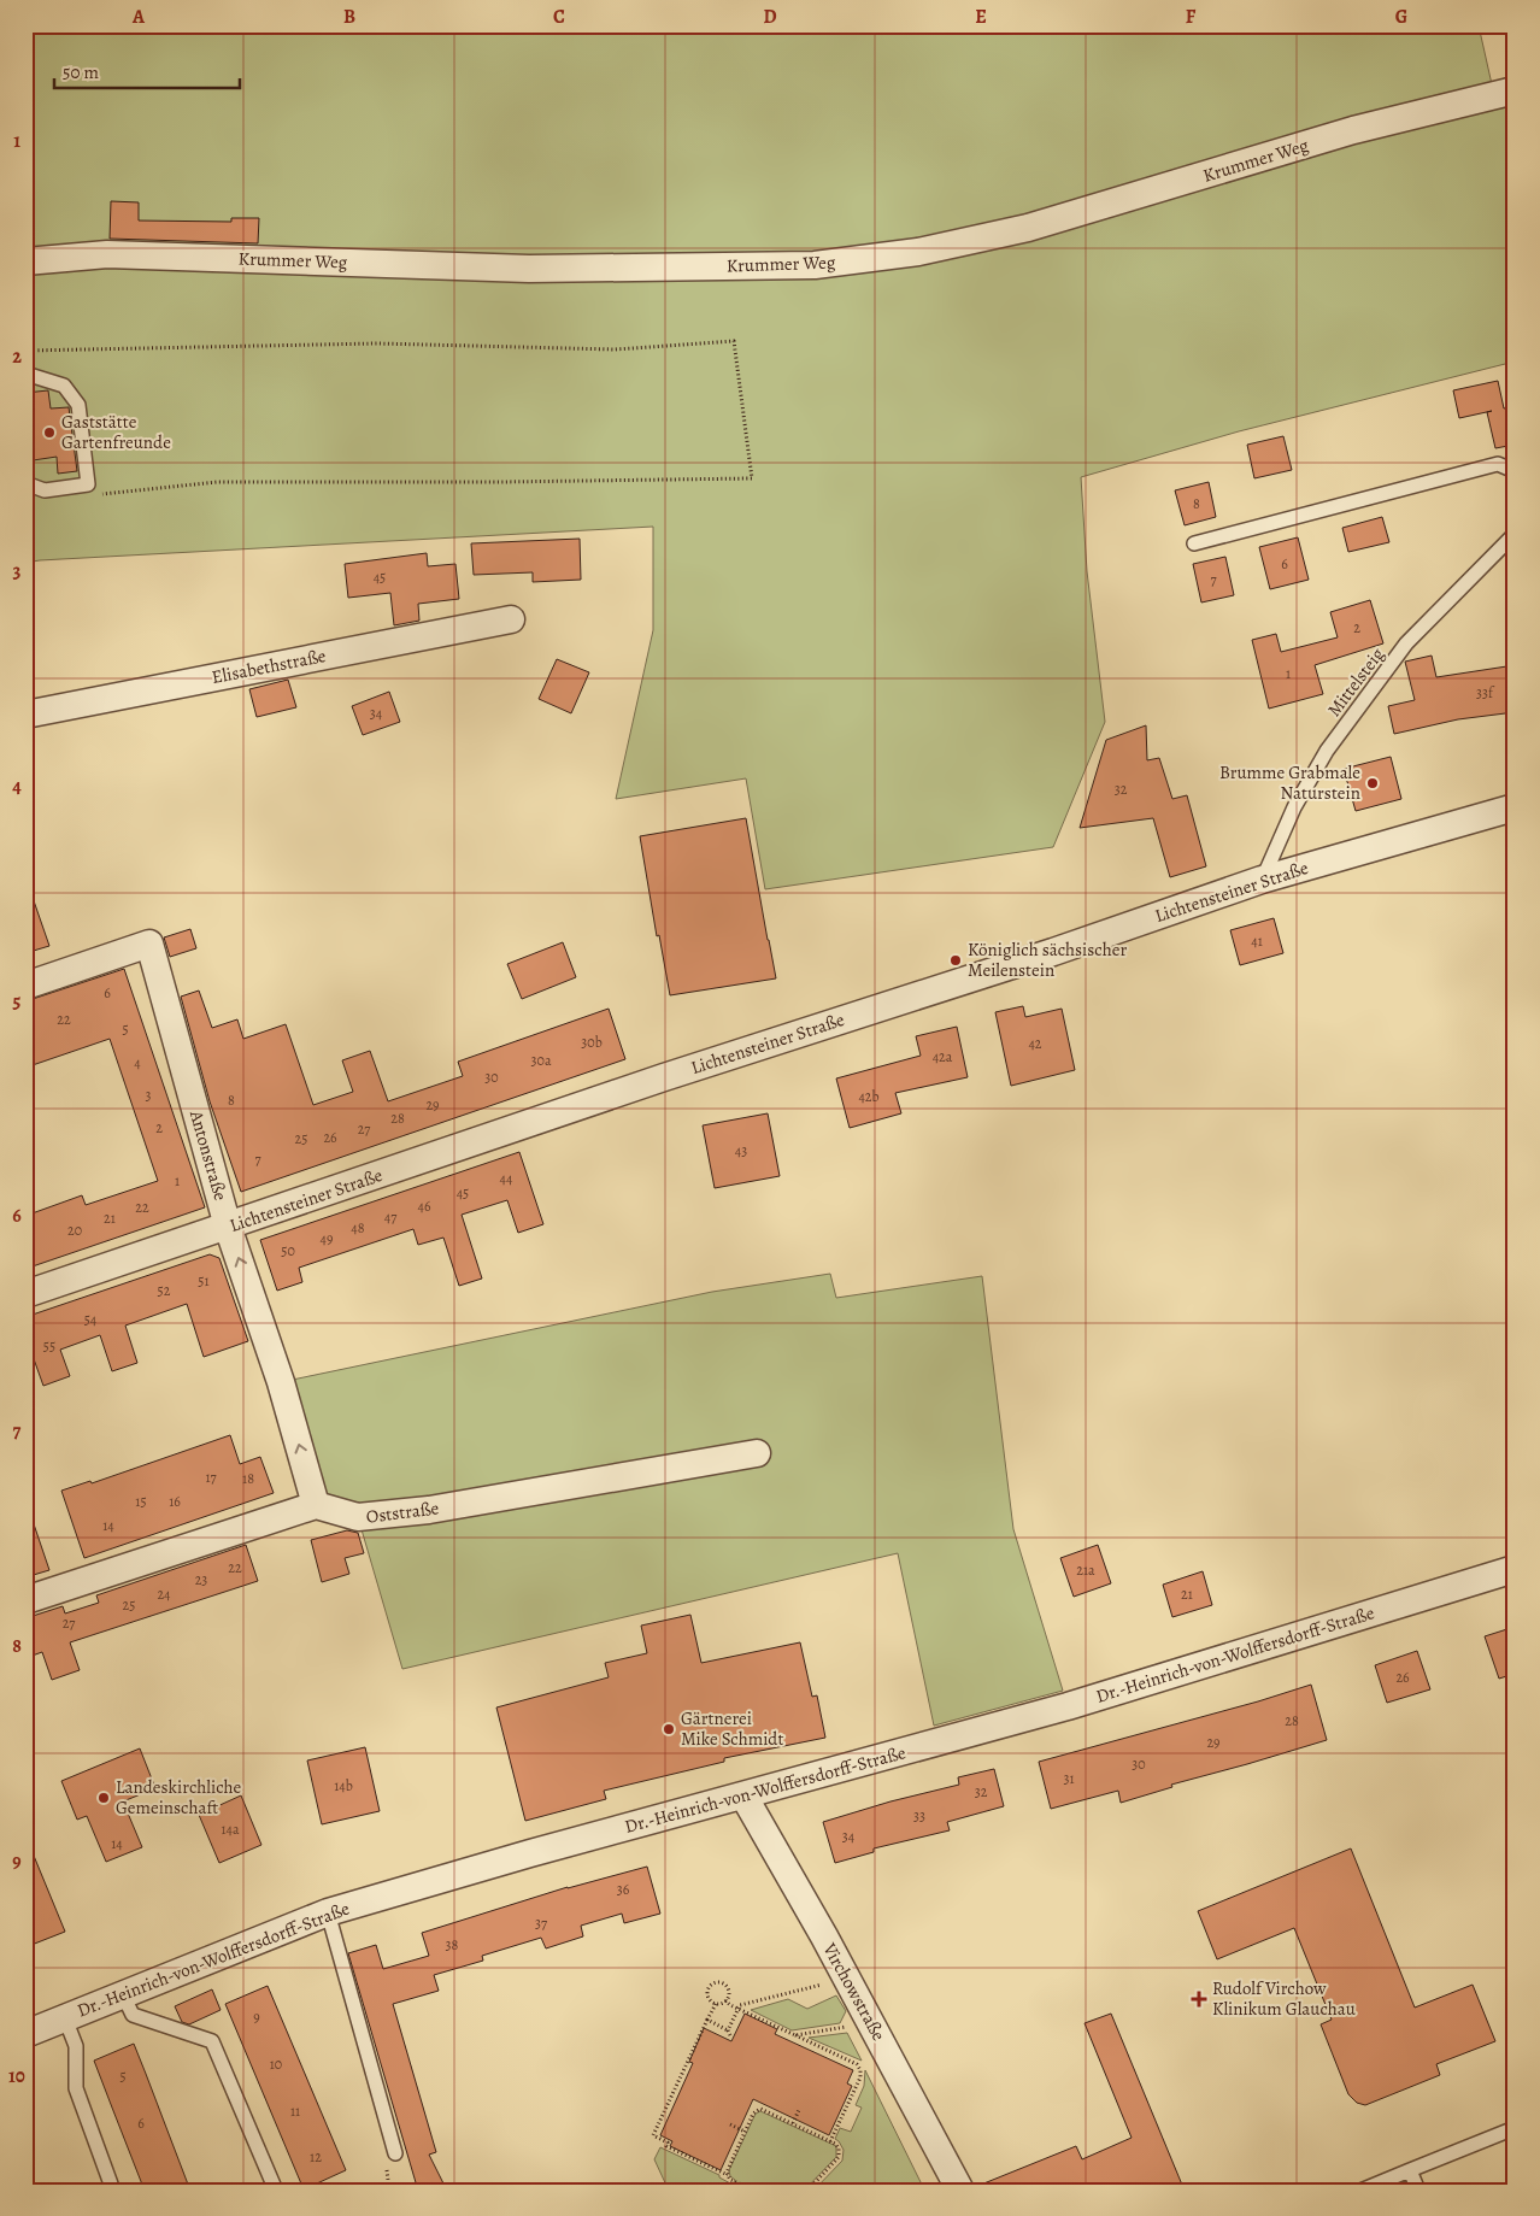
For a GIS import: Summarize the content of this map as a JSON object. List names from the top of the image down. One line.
{"streets":{"street":["Krummer Weg","Elisabethstraße","Lichtensteiner Straße","Antonstraße","Oststraße","Dr.-Heinrich-von-Wolffersdorff-Straße","Virchowstraße"],"lane":["Mittelsteig"]},"crossings":[["Mittelsteig","Lichtensteiner Straße"],["Lichtensteiner Straße","Antonstraße"],["Antonstraße","Oststraße"],["Dr.-Heinrich-von-Wolffersdorff-Straße","Virchowstraße"]],"one_way":["Antonstraße"],"places":{"other":["Gaststätte Gartenfreunde","Brumme Grabmale Naturstein","Königlich sächsischer Meilenstein","Gärtnerei Mike Schmidt","Landeskirchliche Gemeinschaft"],"health":["Rudolf Virchow Klinikum Glauchau"]},"house_numbers":["8","6","45","7","2","1","33f","34","32","41","6","22","5","30b","42","42a","30a","4","30","3","42b","8","29","28","2","27","26","25","43","7","44","1","45","46","22","47","21","48","20","49","50","51","52","54","55","17","18","15","16","14","22","21a","23","24","21","25","27","26","28","29","30","31","14b","32","33","14a","34","14","36","37","38","9","10","5","11","6","12"],"scale_bar":"50 m","grid":{"columns":["A","B","C","D","E","F","G"],"rows":["1","2","3","4","5","6","7","8","9","10"]}}
